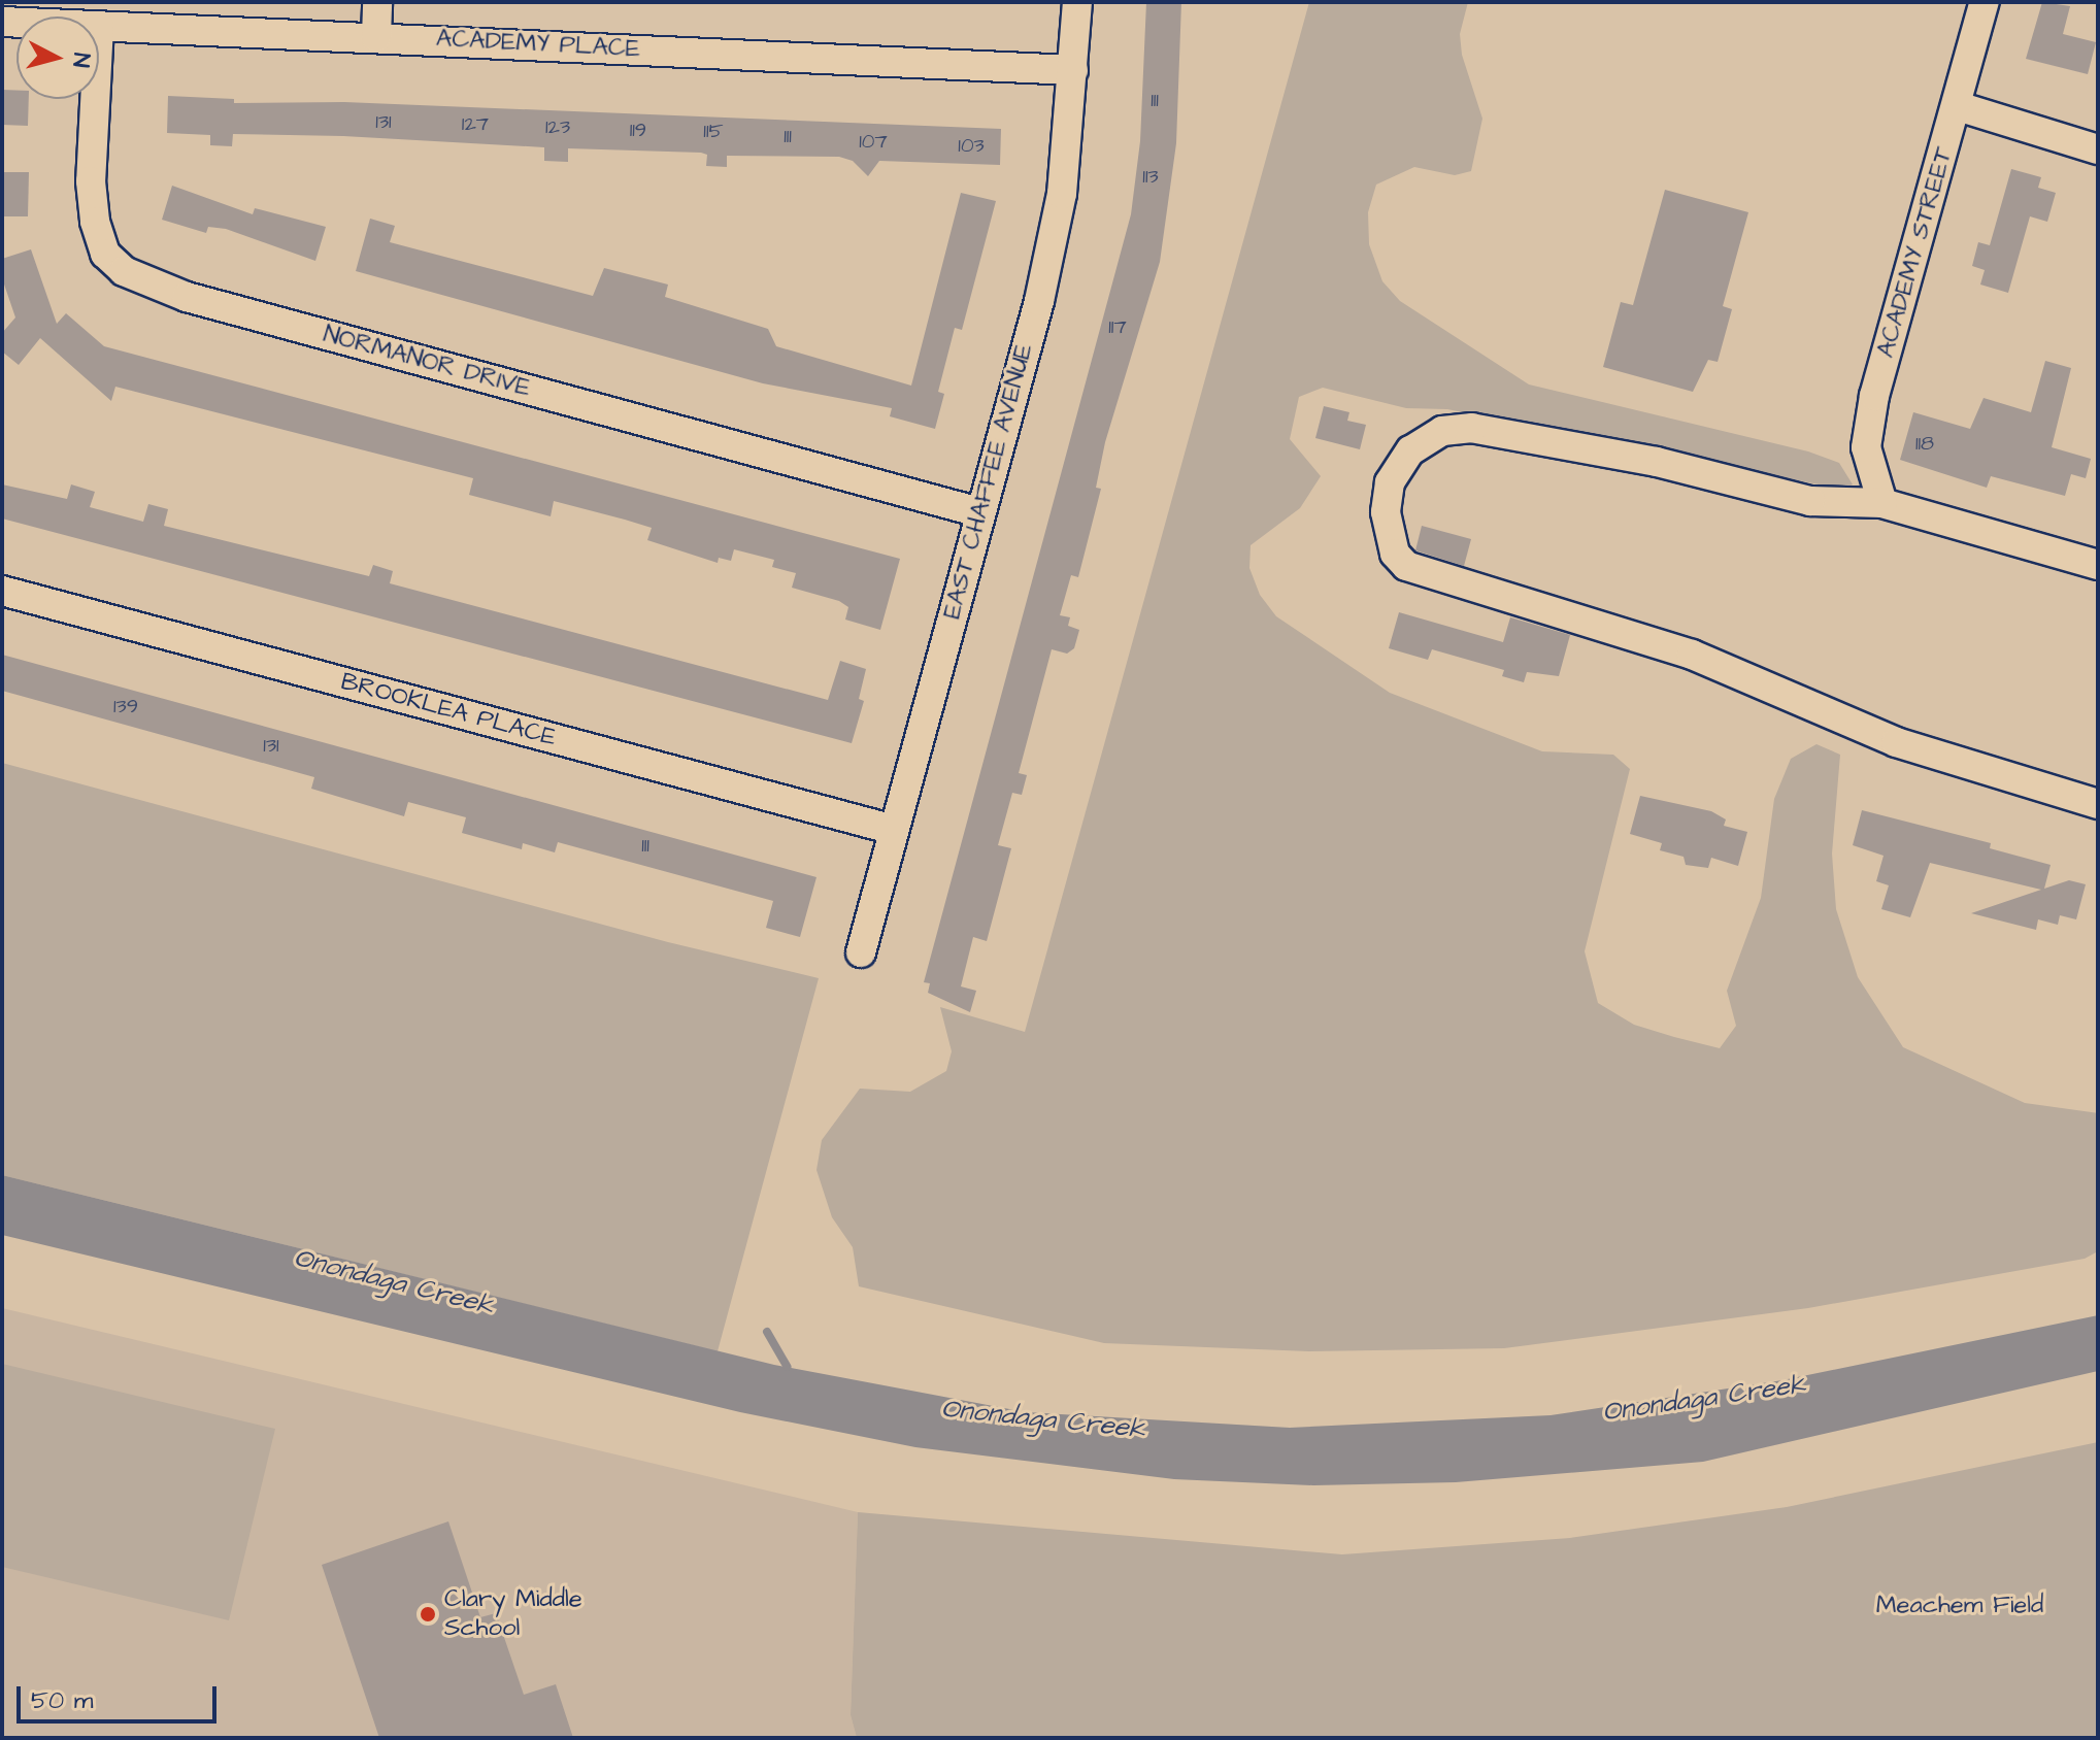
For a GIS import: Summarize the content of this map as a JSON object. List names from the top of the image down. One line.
{"streets":{"street":["ACADEMY PLACE","ACADEMY STREET","NORMANOR DRIVE","EAST CHAFFEE AVENUE","BROOKLEA PLACE"]},"crossings":[["ACADEMY PLACE","EAST CHAFFEE AVENUE"],["NORMANOR DRIVE","EAST CHAFFEE AVENUE"],["EAST CHAFFEE AVENUE","BROOKLEA PLACE"]],"water":["Onondaga Creek"],"parks":["Meachem Field"],"places":["Clary Middle School"],"house_numbers":["111","131","127","123","119","115","111","107","103","113","117","118","139","131","111"],"scale_bar":"50 m","north":"right"}
